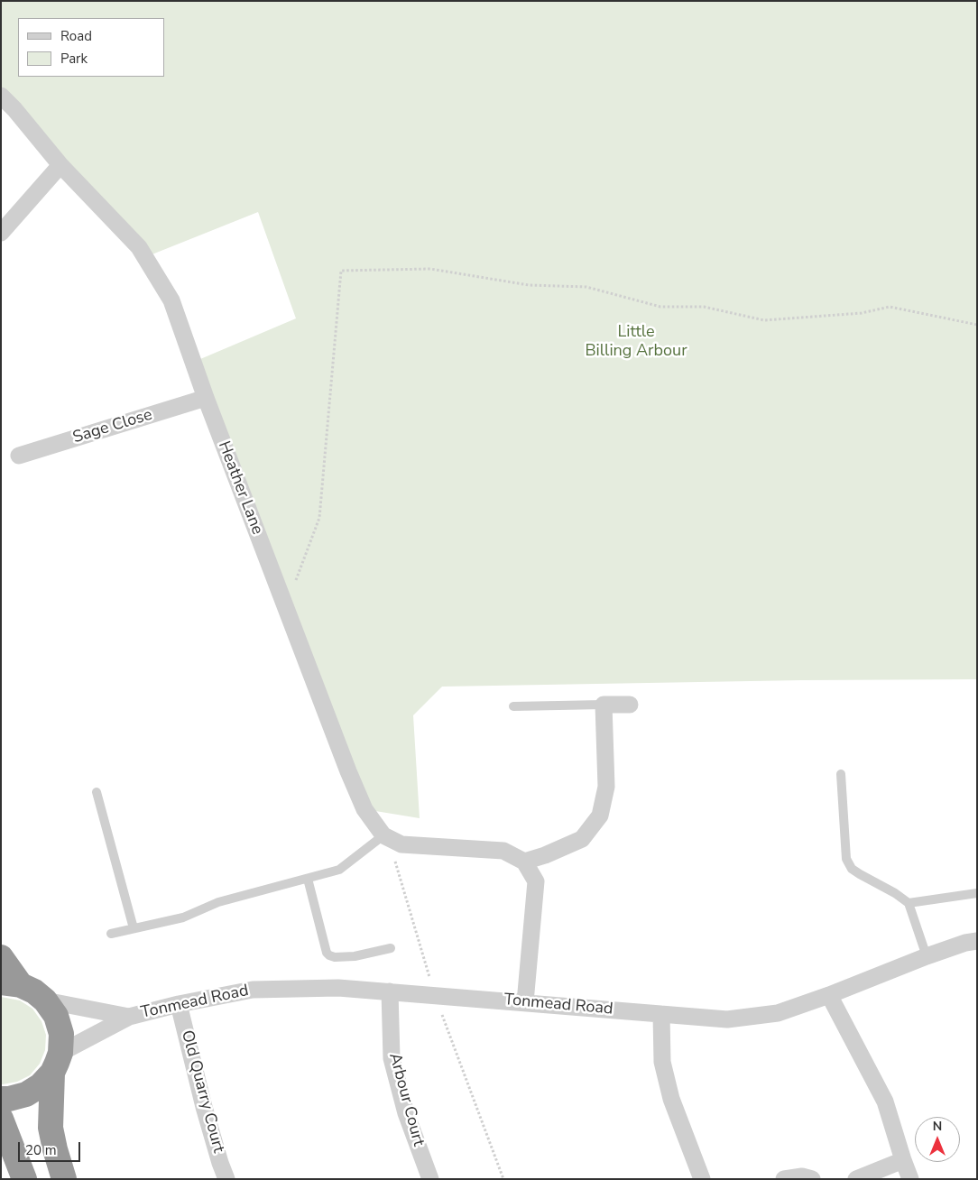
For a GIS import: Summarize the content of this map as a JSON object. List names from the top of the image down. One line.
{"streets":{"street":["Sage Close","Heather Lane","Tonmead Road","Old Quarry Court","Arbour Court"]},"crossings":[["Sage Close","Heather Lane"],["Tonmead Road","Old Quarry Court"],["Tonmead Road","Arbour Court"]],"parks":["Little Billing Arbour"],"legend":["Road","Park"],"scale_bar":"20 m","north":"top"}
